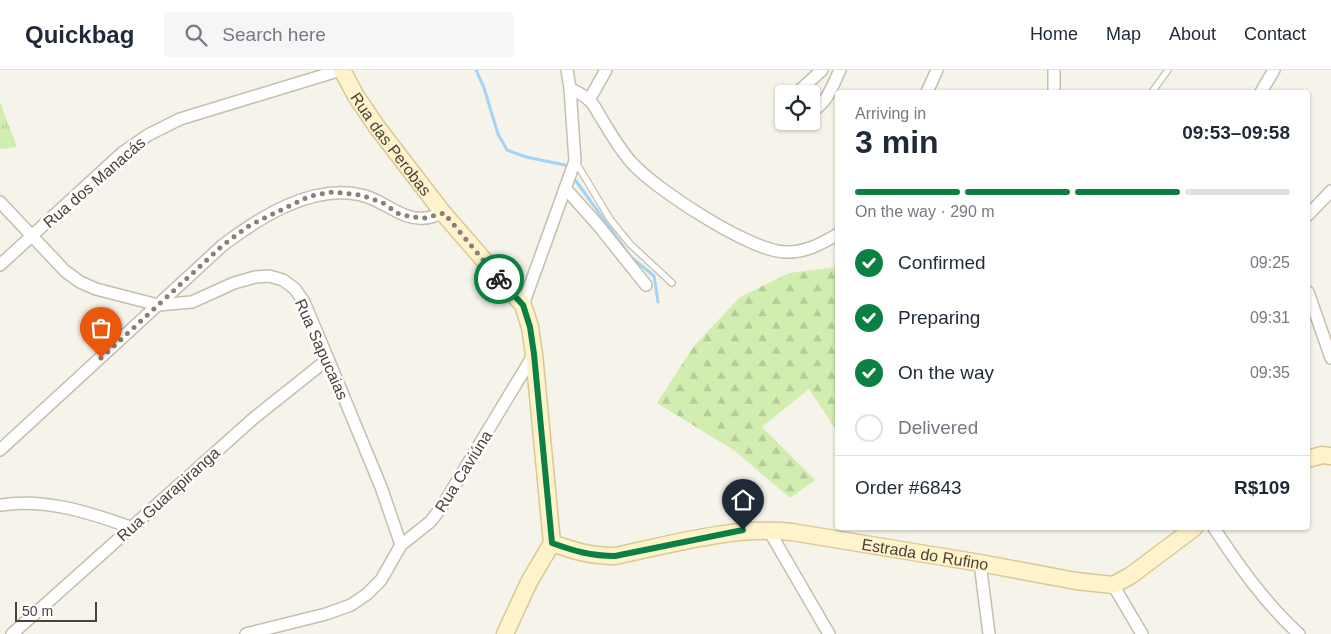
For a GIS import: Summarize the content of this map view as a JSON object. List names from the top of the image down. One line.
{"streets":{"street":["Rua das Perobas","Rua dos Manacás","Rua Sapucaias","Rua Caviúna","Rua Guarapiranga","Estrada do Rufino"]},"crossings":[["Rua das Perobas","Rua dos Manacás"],["Rua das Perobas","Rua Caviúna"],["Rua das Perobas","Estrada do Rufino"],["Rua dos Manacás","Rua Sapucaias"],["Rua Sapucaias","Rua Caviúna"],["Rua Sapucaias","Rua Guarapiranga"]],"scale_bar":"50 m","page":{"header":"Quickbag","search":"Search here","nav":["Home","Map","About","Contact"],"heading":["3 min","Arriving in","09:53–09:58"],"panel":["Order #6843","R$109"],"bar":"On the way · 290 m","list":[["Confirmed","09:25"],["Preparing","09:31"],["On the way","09:35"],"Delivered"],"scale":"50 m"}}
